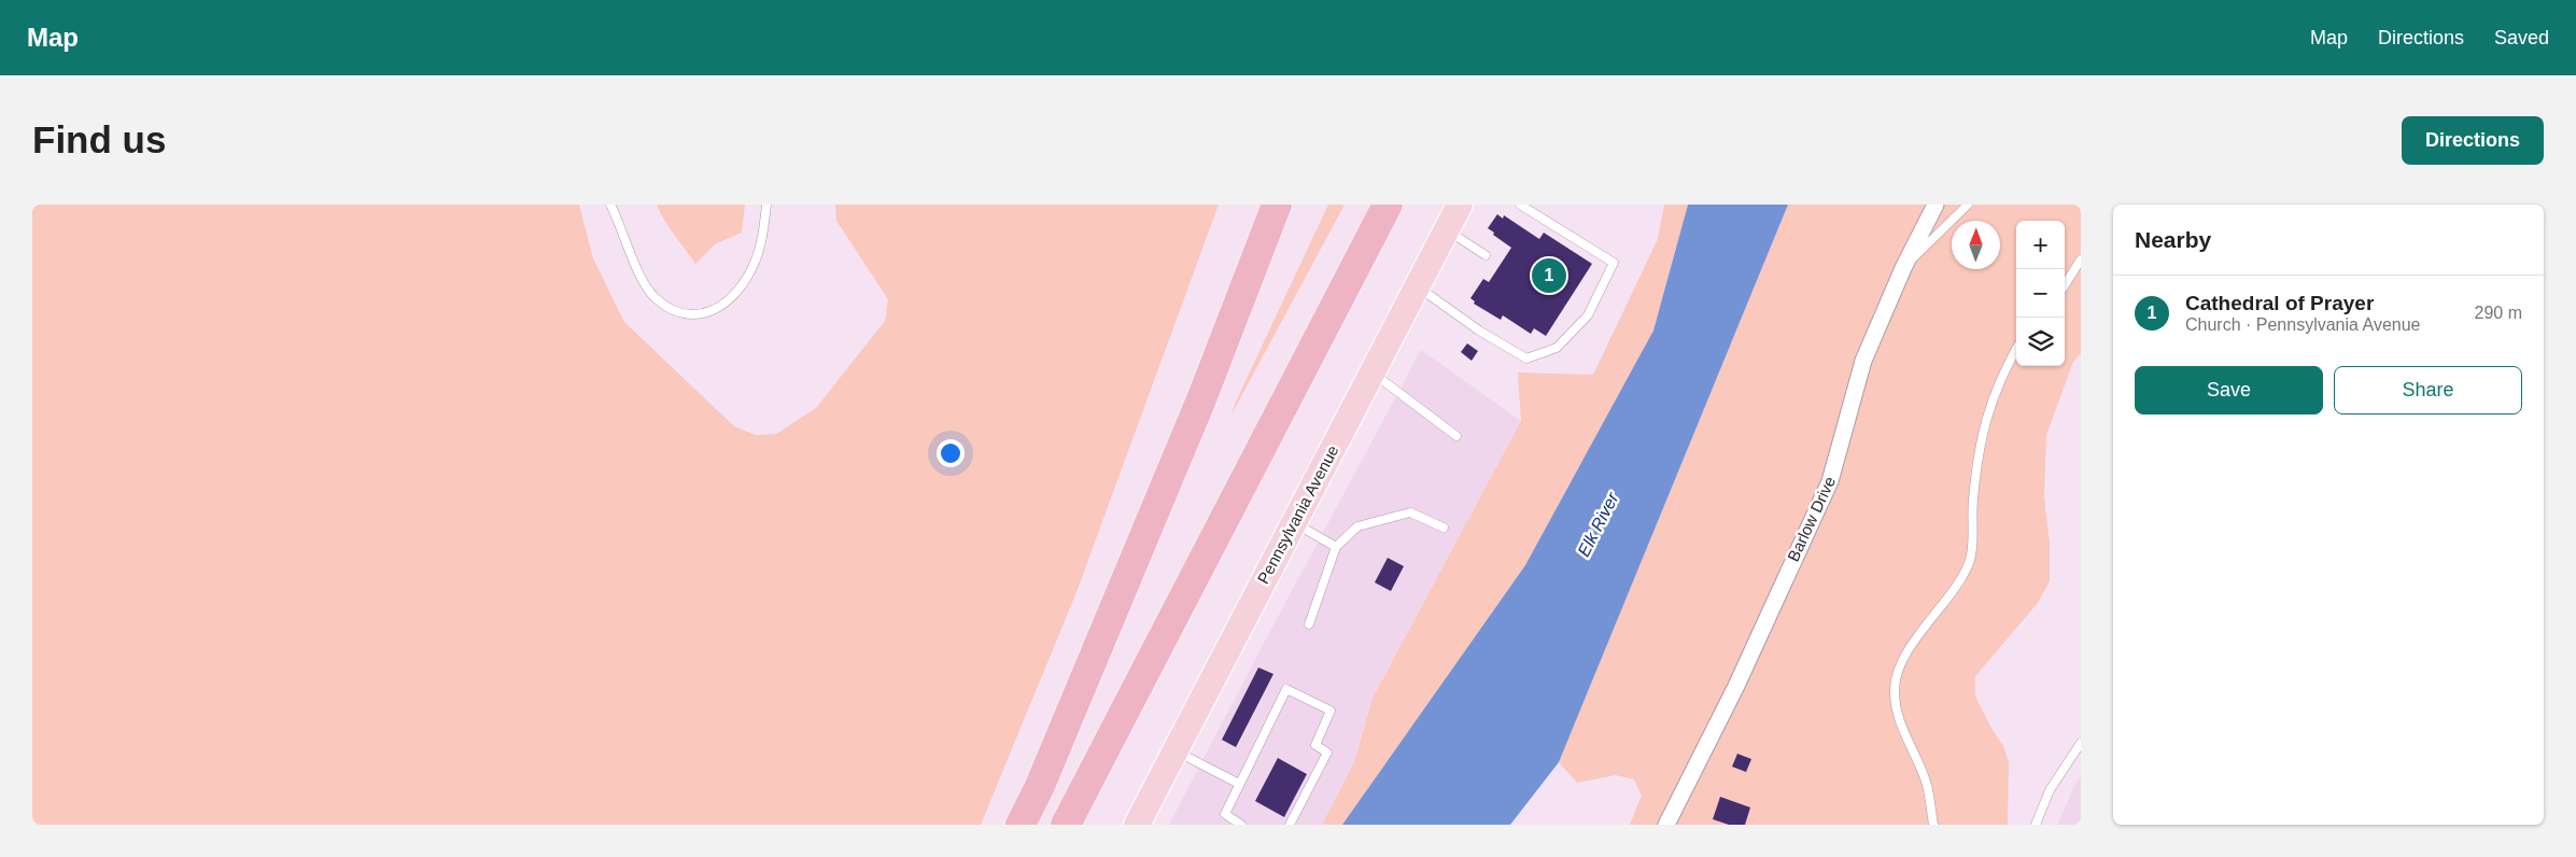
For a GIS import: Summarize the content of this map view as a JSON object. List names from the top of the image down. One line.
{"streets":{"main road":["Pennsylvania Avenue"],"street":["Barlow Drive"]},"water":["Elk River"],"north":"top","page":{"header":"Map","nav":["Map","Directions","Saved"],"buttons":["Directions",["Save","Share"]],"title":"Find us","heading":"Nearby","map_buttons":["+","−"],"pins":"1","list":[{"mark":"1","name":"Cathedral of Prayer","note":"Church · Pennsylvania Avenue","value":"290 m"}]}}
